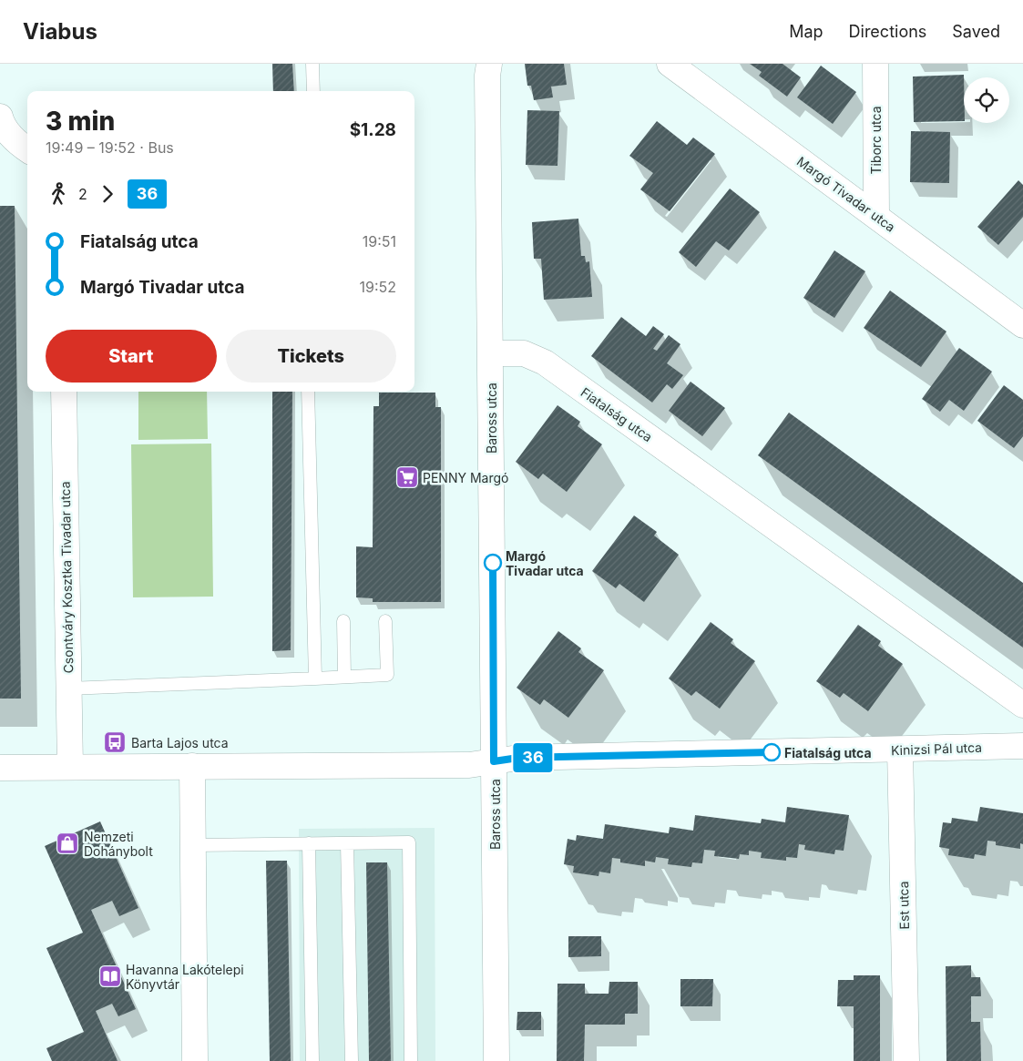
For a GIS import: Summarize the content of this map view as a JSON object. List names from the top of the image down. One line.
{"streets":{"street":["Tiborc utca","Margó Tivadar utca","Fiatalság utca","Baross utca","Csontváry Kosztka Tivadar utca","Kinizsi Pál utca","Est utca"]},"crossings":[["Tiborc utca","Margó Tivadar utca"],["Fiatalság utca","Baross utca"],["Baross utca","Kinizsi Pál utca"],["Kinizsi Pál utca","Est utca"]],"places":{"supermarket":["PENNY Margó"],"other":["Margó Tivadar utca","Fiatalság utca"],"bus stop":["Barta Lajos utca"],"shop":["Nemzeti Dohánybolt"],"library":["Havanna Lakótelepi Könyvtár"]},"lines":["bus line 36"],"page":{"header":"Viabus","nav":["Map","Directions","Saved"],"on_map":"36","heading":["3 min","19:49 – 19:52 · Bus","$1.28"],"legs":["2","36"],"list":[{"name":"Fiatalság utca","value":"19:51"},{"name":"Margó Tivadar utca","value":"19:52"}],"buttons":["Start","Tickets"]}}
